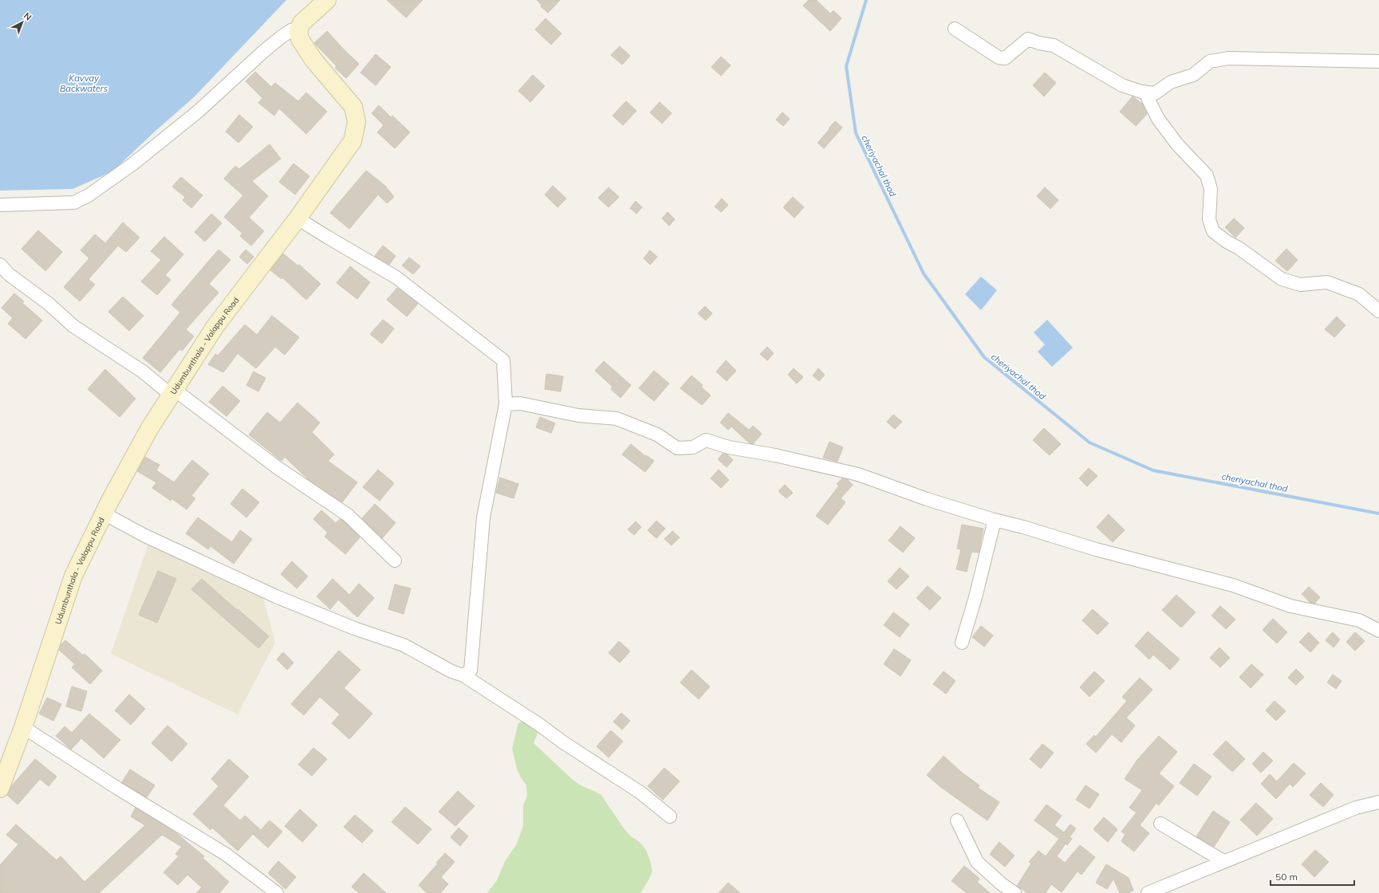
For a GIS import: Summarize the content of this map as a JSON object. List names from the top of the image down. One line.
{"streets":{"main road":["Udumbunthala - Valappu Road"]},"water":["Kavvay Backwaters","cheriyachal thod"],"scale_bar":"50 m","north":"top right"}
